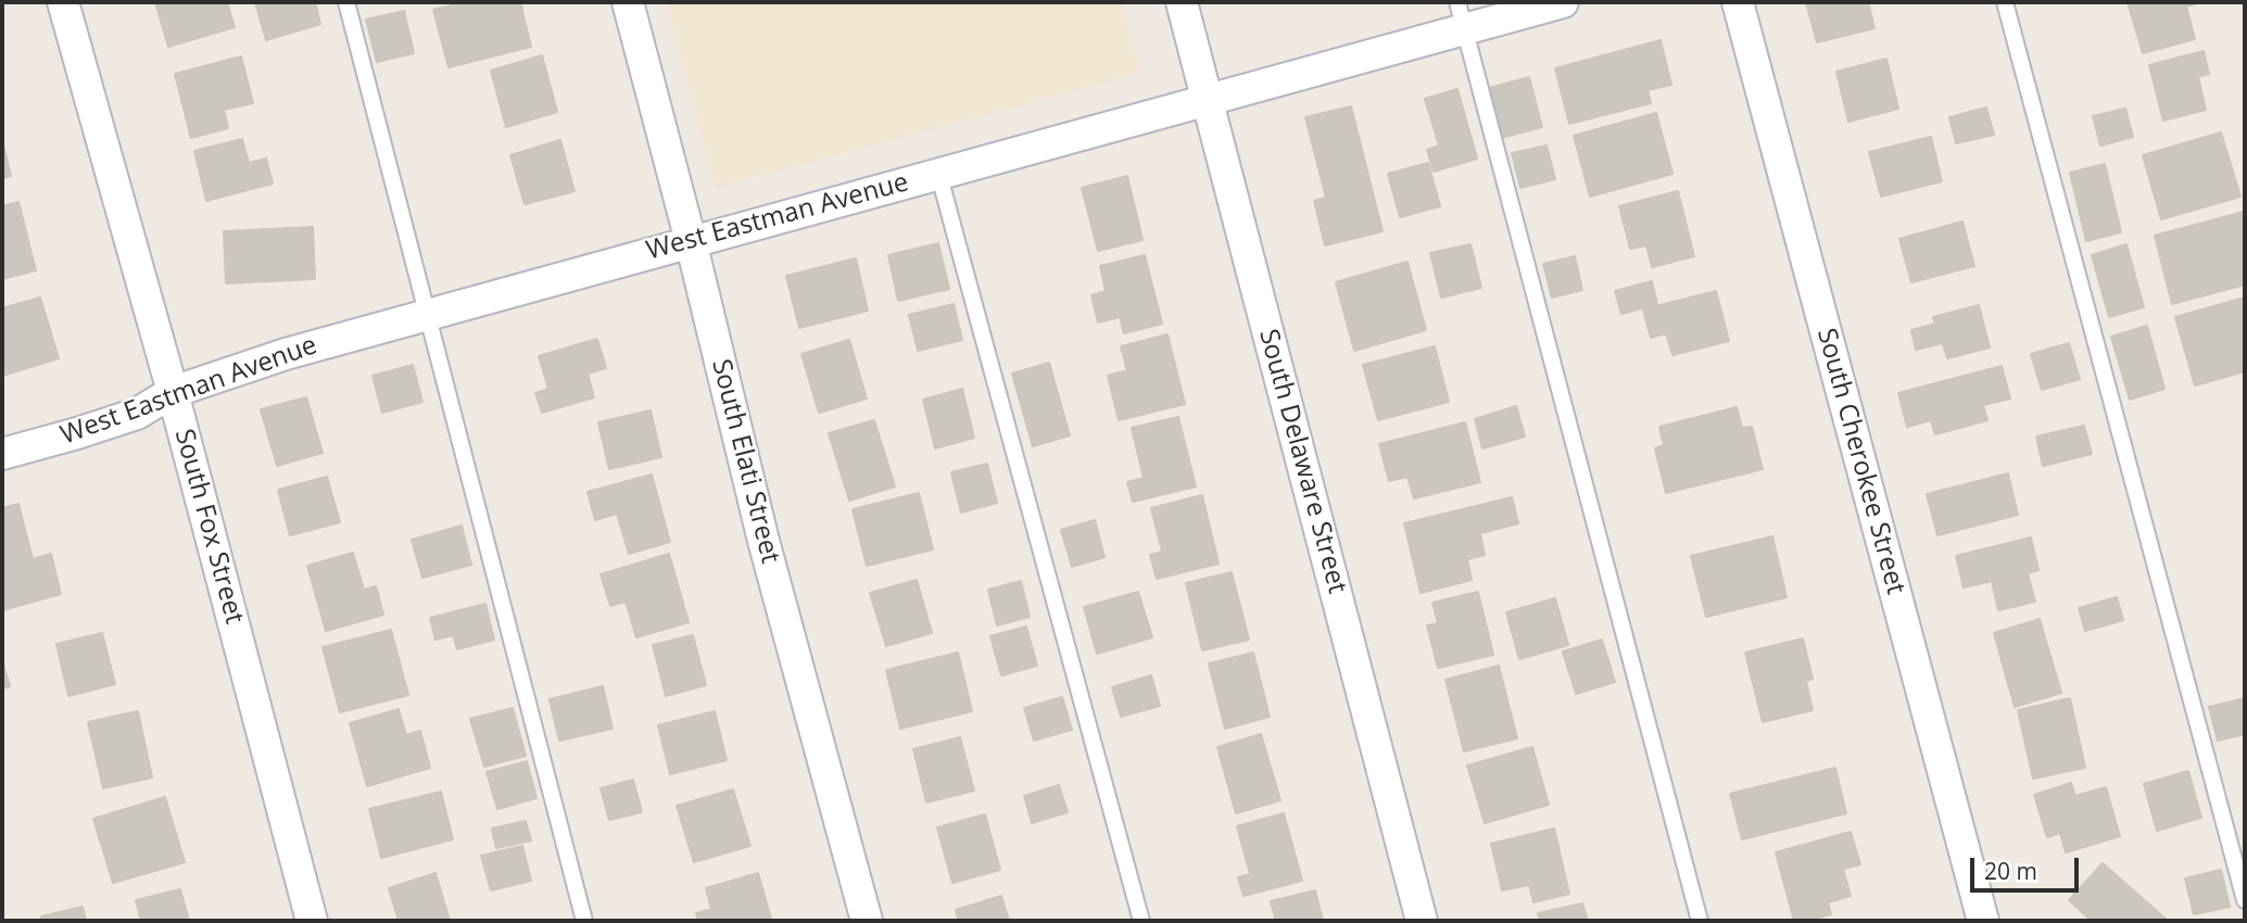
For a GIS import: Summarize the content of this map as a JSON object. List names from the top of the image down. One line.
{"streets":{"street":["West Eastman Avenue","South Elati Street","South Delaware Street","South Cherokee Street","South Fox Street"]},"crossings":[["West Eastman Avenue","South Elati Street"],["West Eastman Avenue","South Delaware Street"],["West Eastman Avenue","South Fox Street"]],"scale_bar":"20 m"}
